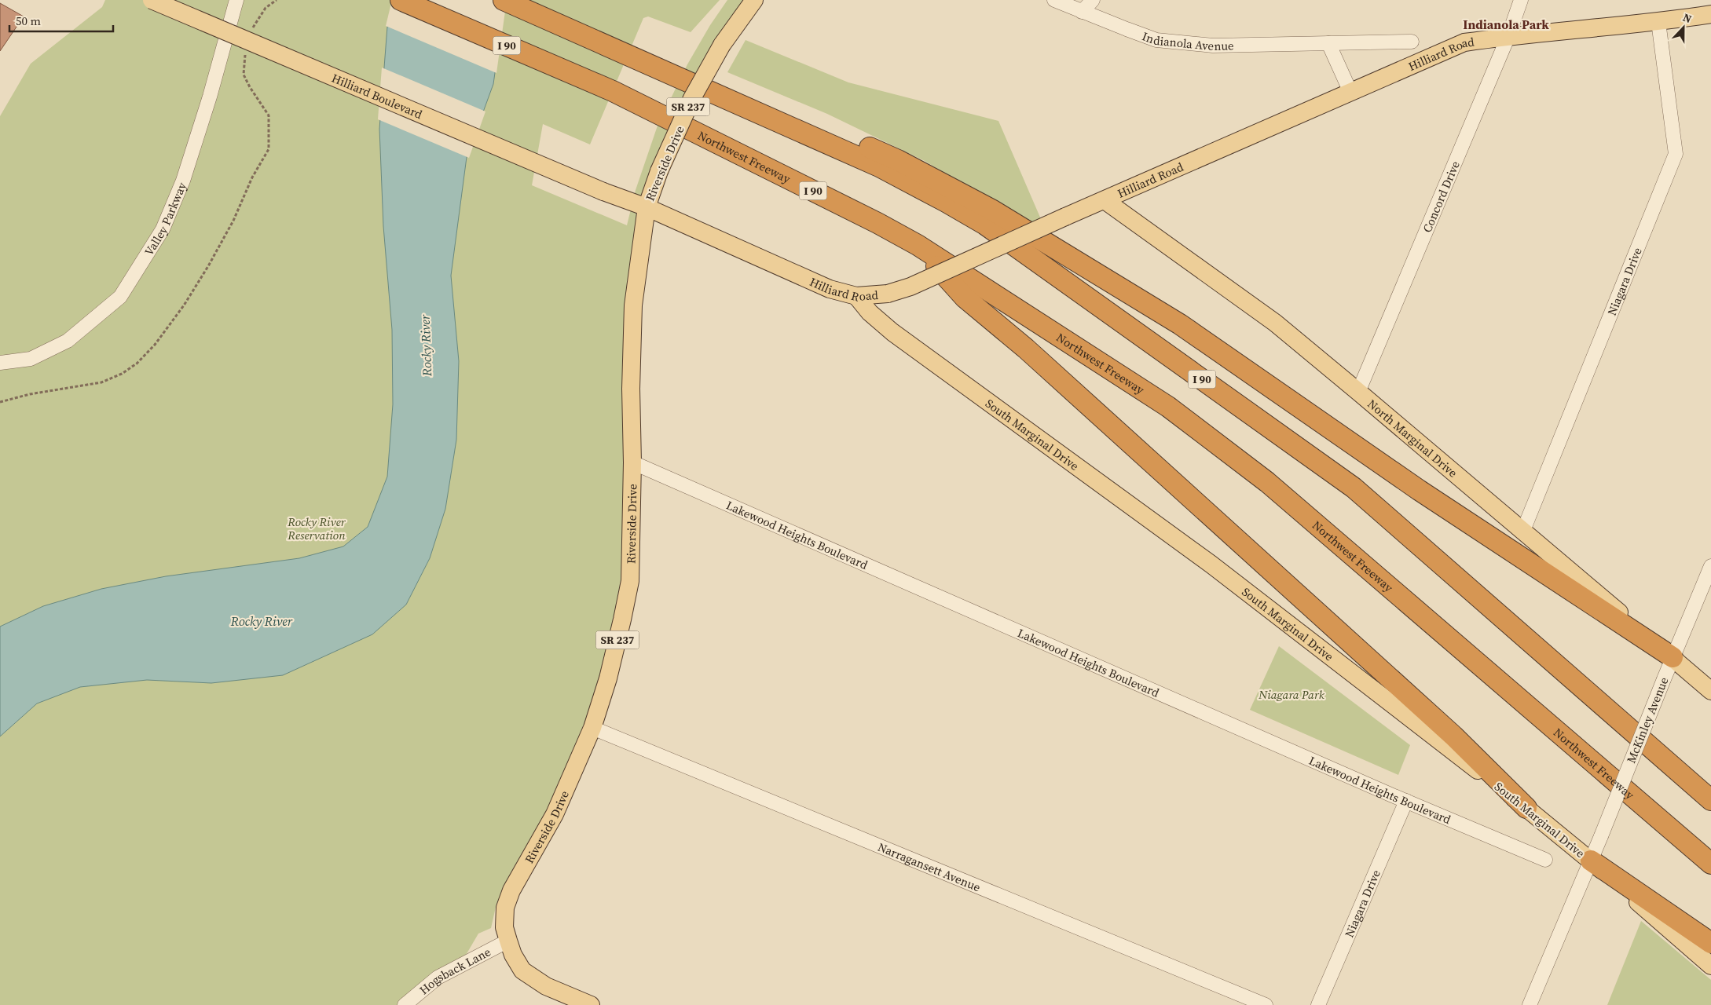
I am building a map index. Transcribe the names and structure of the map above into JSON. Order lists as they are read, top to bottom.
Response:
{
  "streets": {
    "highway": ["I 90", "Northwest Freeway"],
    "main road": [
      "Hilliard Road",
      "Hilliard Boulevard",
      "SR 237",
      "Riverside Drive",
      "South Marginal Drive",
      "North Marginal Drive"
    ],
    "street": [
      "Indianola Avenue",
      "Concord Drive",
      "Valley Parkway",
      "Niagara Drive",
      "Lakewood Heights Boulevard",
      "McKinley Avenue",
      "Narragansett Avenue",
      "Hogsback Lane"
    ]
  },
  "crossings": [
    ["Hilliard Road", "Hilliard Boulevard"],
    ["Hilliard Road", "Riverside Drive"],
    ["Hilliard Road", "Concord Drive"],
    ["Hilliard Road", "Niagara Drive"],
    ["Hilliard Road", "South Marginal Drive"],
    ["Hilliard Road", "North Marginal Drive"],
    ["Riverside Drive", "Lakewood Heights Boulevard"],
    ["Riverside Drive", "Narragansett Avenue"],
    ["Riverside Drive", "Hogsback Lane"],
    ["Concord Drive", "North Marginal Drive"],
    ["Niagara Drive", "North Marginal Drive"],
    ["Niagara Drive", "Lakewood Heights Boulevard"],
    ["South Marginal Drive", "McKinley Avenue"],
    ["North Marginal Drive", "McKinley Avenue"]
  ],
  "districts": ["Indianola Park"],
  "water": ["Rocky River"],
  "parks": ["Rocky River Reservation", "Niagara Park"],
  "scale_bar": "50 m",
  "north": "top"
}
